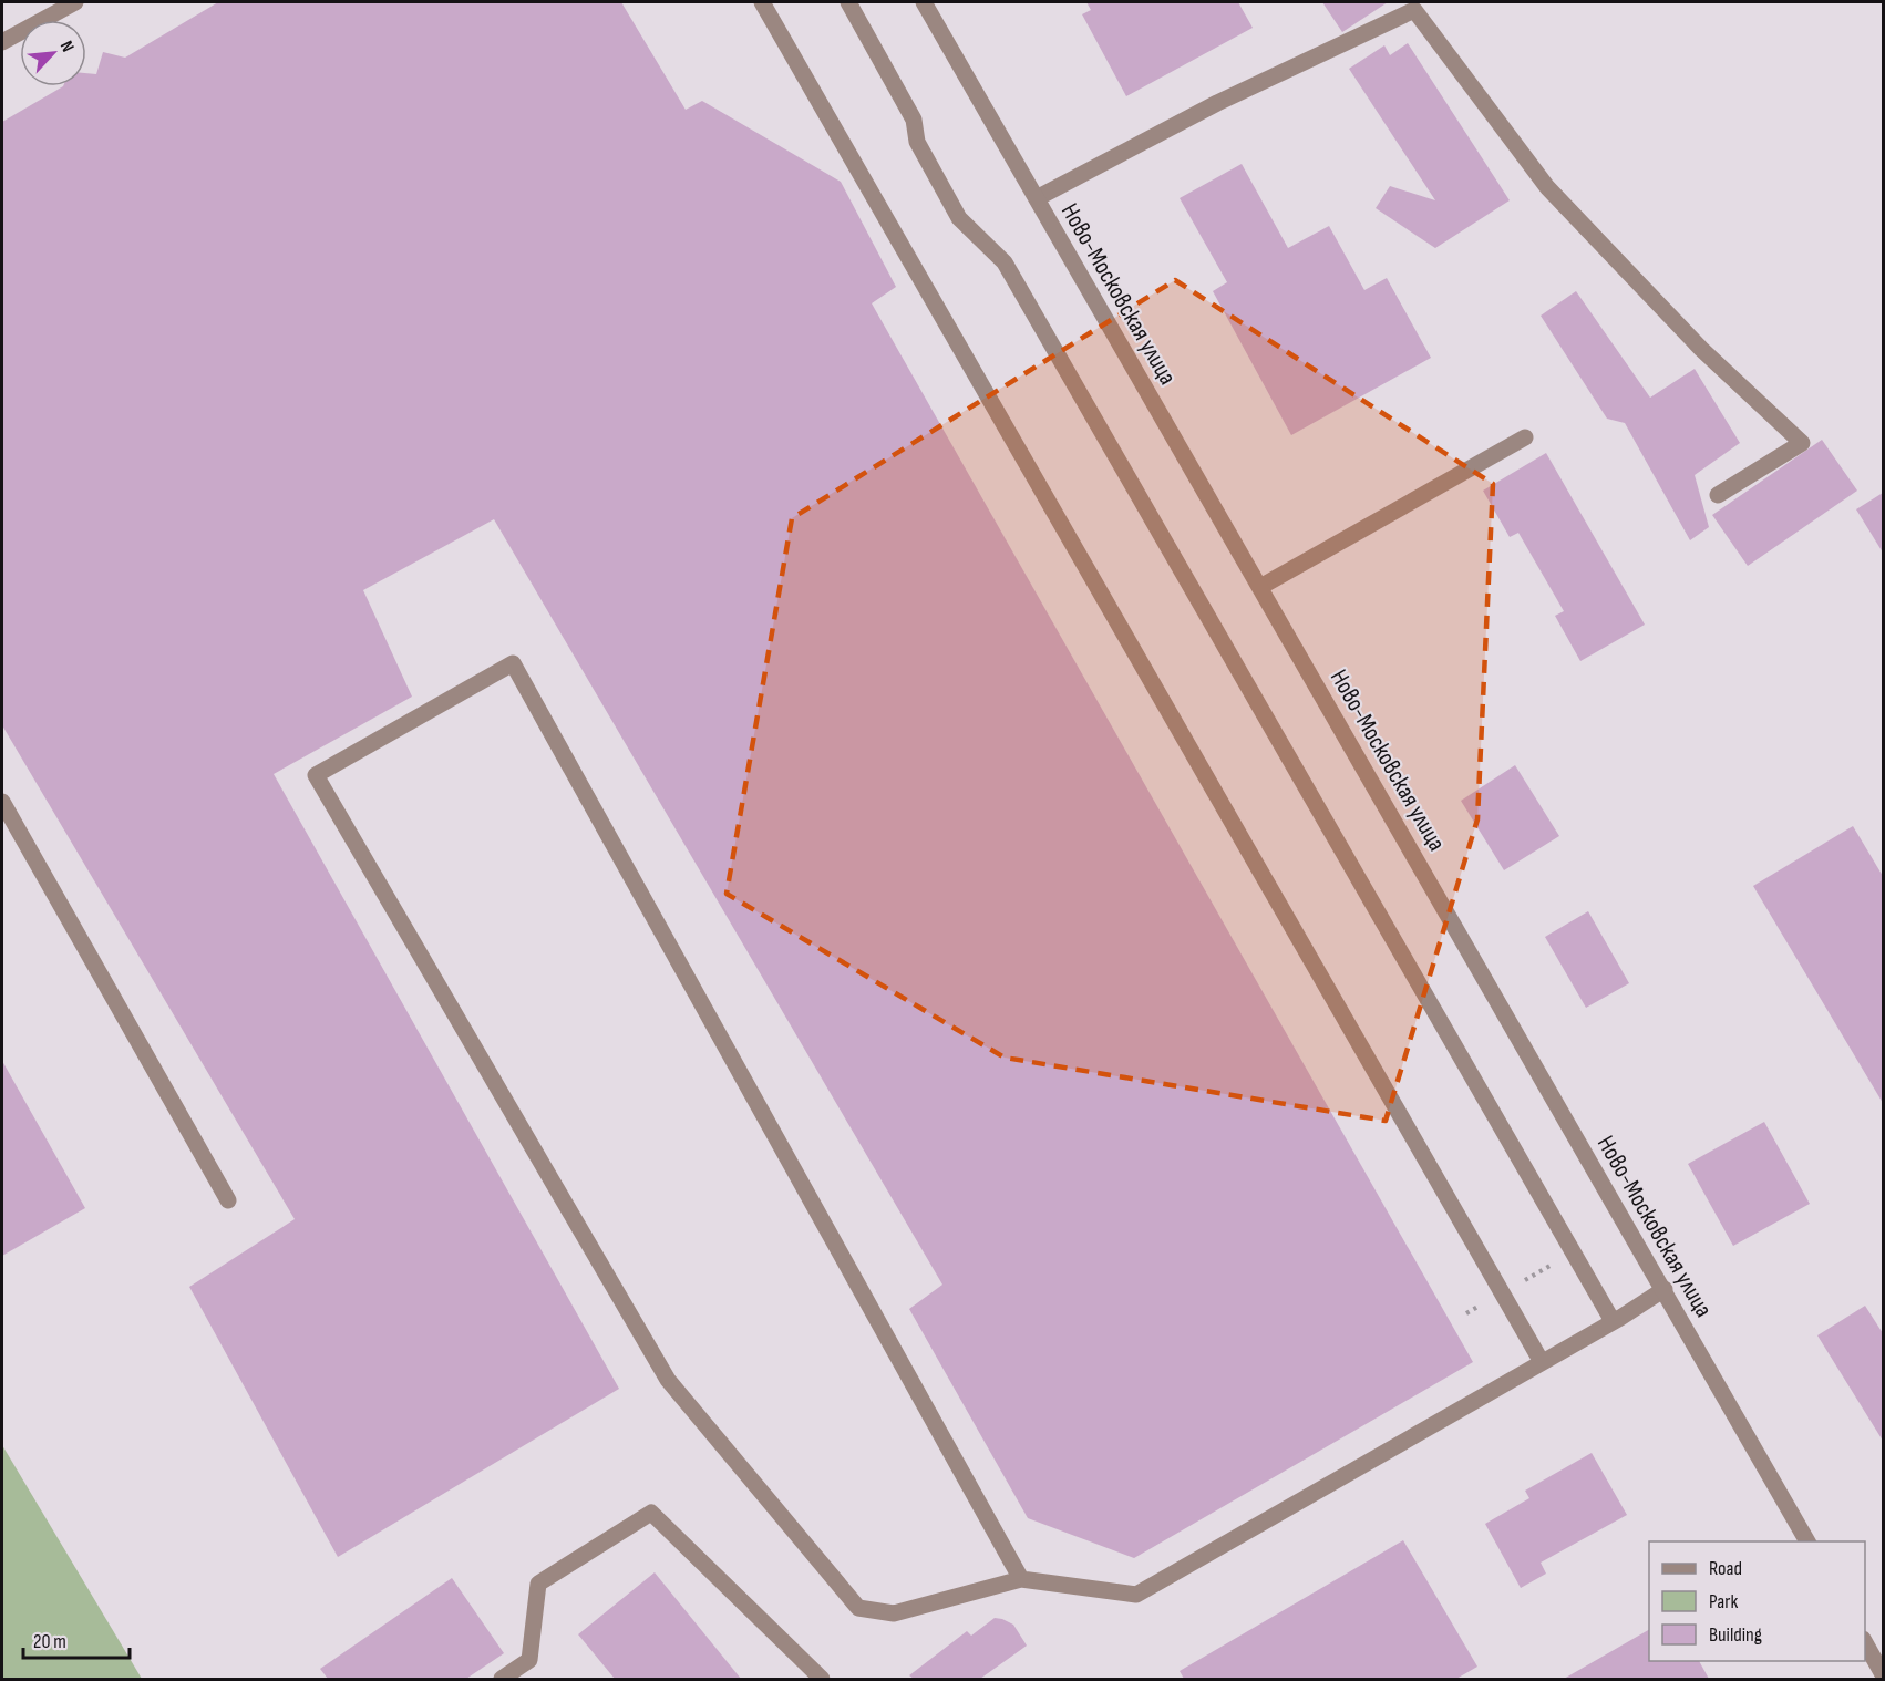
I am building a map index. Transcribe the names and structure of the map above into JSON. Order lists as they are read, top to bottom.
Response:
{
  "streets": {
    "street": ["Ново-Московская улица"]
  },
  "legend": ["Road", "Park", "Building"],
  "scale_bar": "20 m",
  "north": "top right"
}
